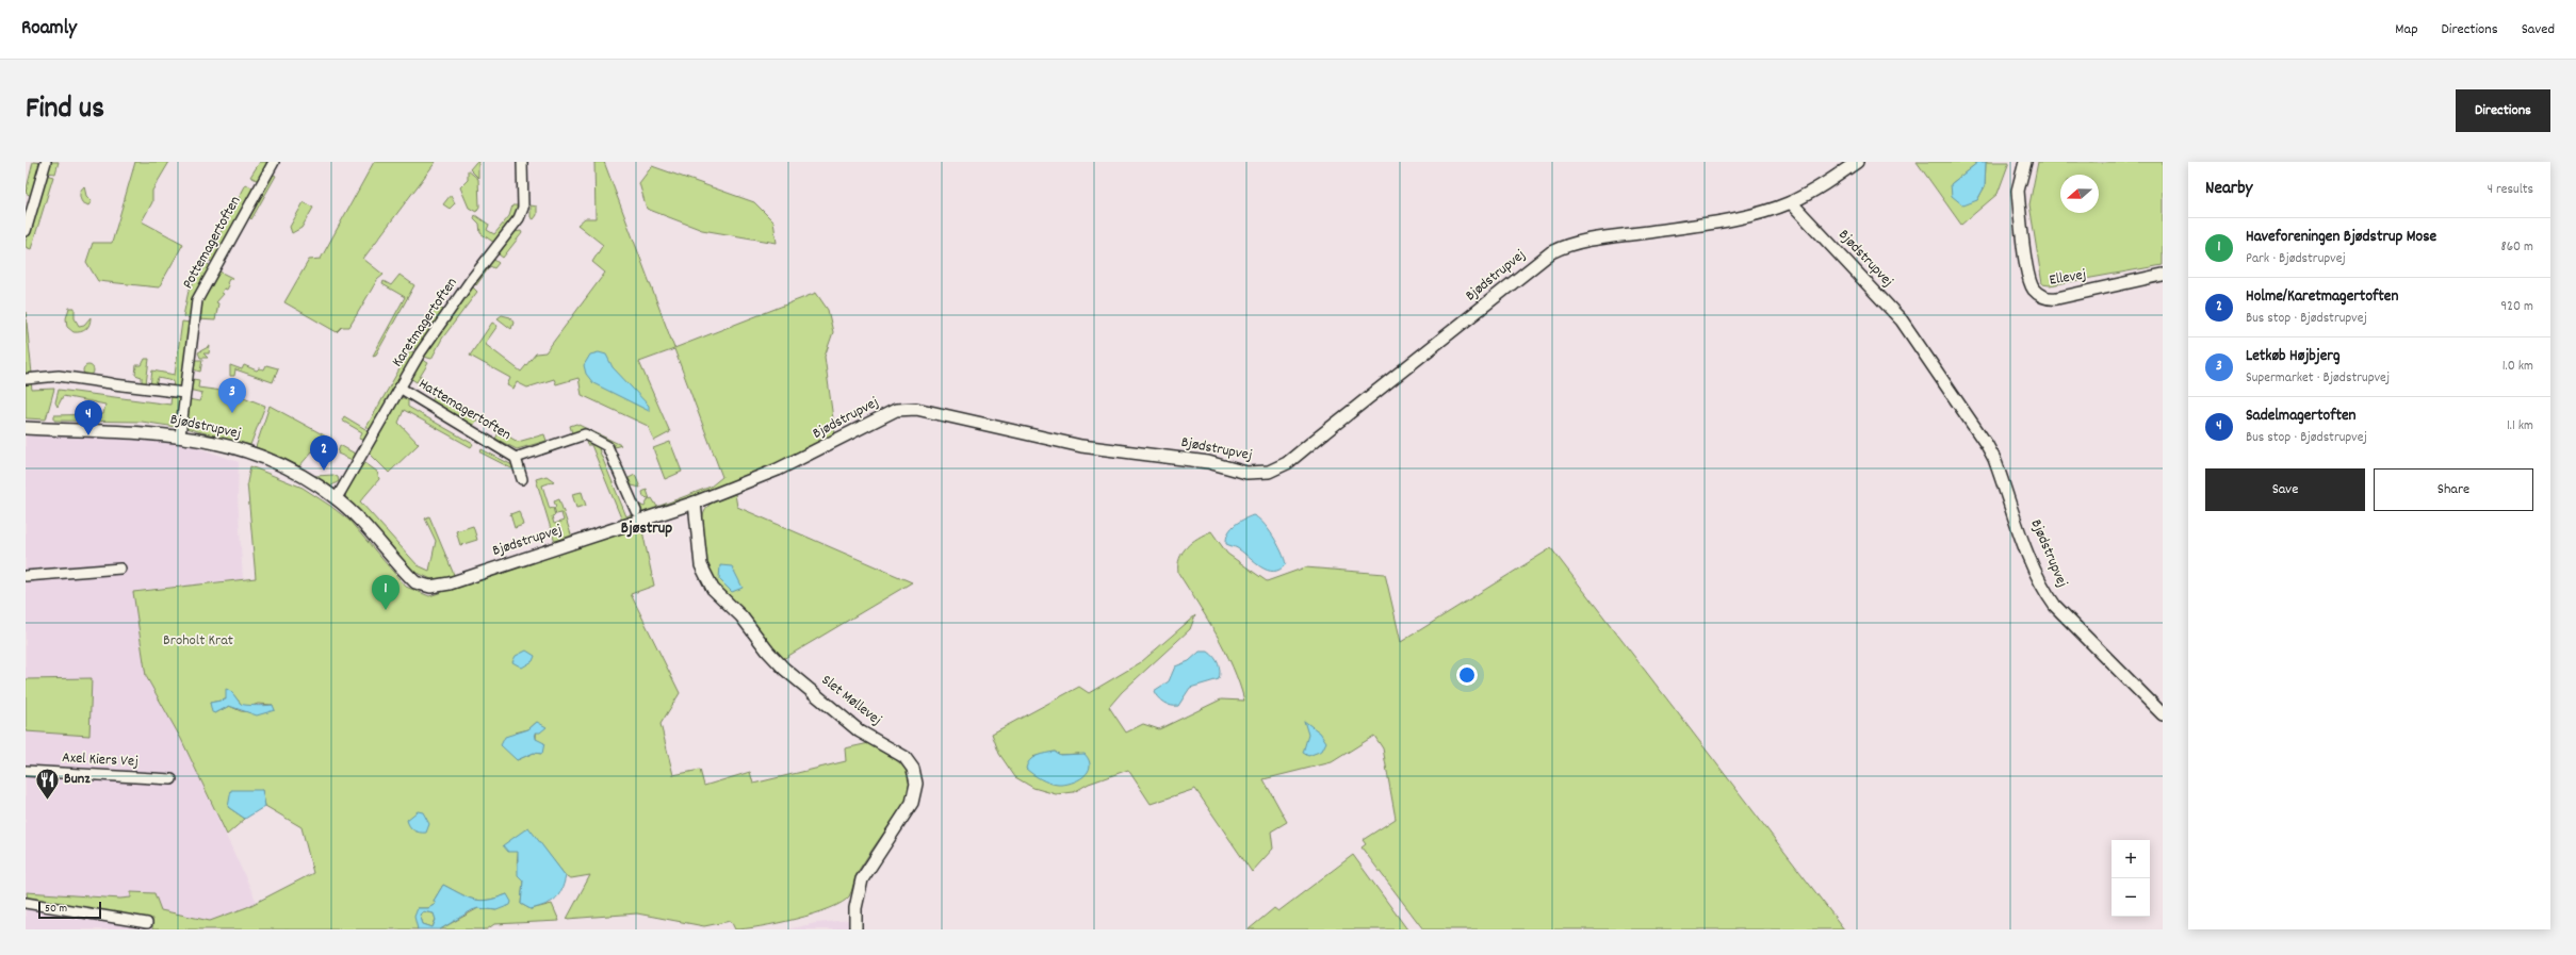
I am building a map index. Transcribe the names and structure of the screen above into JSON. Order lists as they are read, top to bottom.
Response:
{
  "streets": {
    "street": [
      "Pottemagertoften",
      "Bjødstrupvej",
      "Ellevej",
      "Karetmagertoften",
      "Hattemagertoften",
      "Slet Møllevej",
      "Axel Kiers Vej"
    ]
  },
  "crossings": [
    ["Pottemagertoften", "Bjødstrupvej"],
    ["Bjødstrupvej", "Karetmagertoften"],
    ["Bjødstrupvej", "Slet Møllevej"],
    ["Karetmagertoften", "Hattemagertoften"]
  ],
  "districts": ["Bjøstrup"],
  "parks": ["Broholt Krat"],
  "places": {
    "restaurant": ["Bunz"]
  },
  "scale_bar": "50 m",
  "north": "left",
  "page": {
    "header": "Roamly",
    "nav": ["Map", "Directions", "Saved"],
    "title": "Find us",
    "buttons": [
      "Directions",
      ["Save", "Share"]
    ],
    "heading": ["Nearby", "4 results"],
    "list": [
      {
        "mark": "1",
        "name": "Haveforeningen Bjødstrup Mose",
        "note": "Park · Bjødstrupvej",
        "value": "860 m"
      },
      {
        "mark": "2",
        "name": "Holme/Karetmagertoften",
        "note": "Bus stop · Bjødstrupvej",
        "value": "920 m"
      },
      {
        "mark": "3",
        "name": "Letkøb Højbjerg",
        "note": "Supermarket · Bjødstrupvej",
        "value": "1.0 km"
      },
      {
        "mark": "4",
        "name": "Sadelmagertoften",
        "note": "Bus stop · Bjødstrupvej",
        "value": "1.1 km"
      }
    ],
    "pins": [
      "3",
      "4",
      "2",
      "1"
    ],
    "map_buttons": ["+", "−"],
    "scale": "50 m"
  }
}
